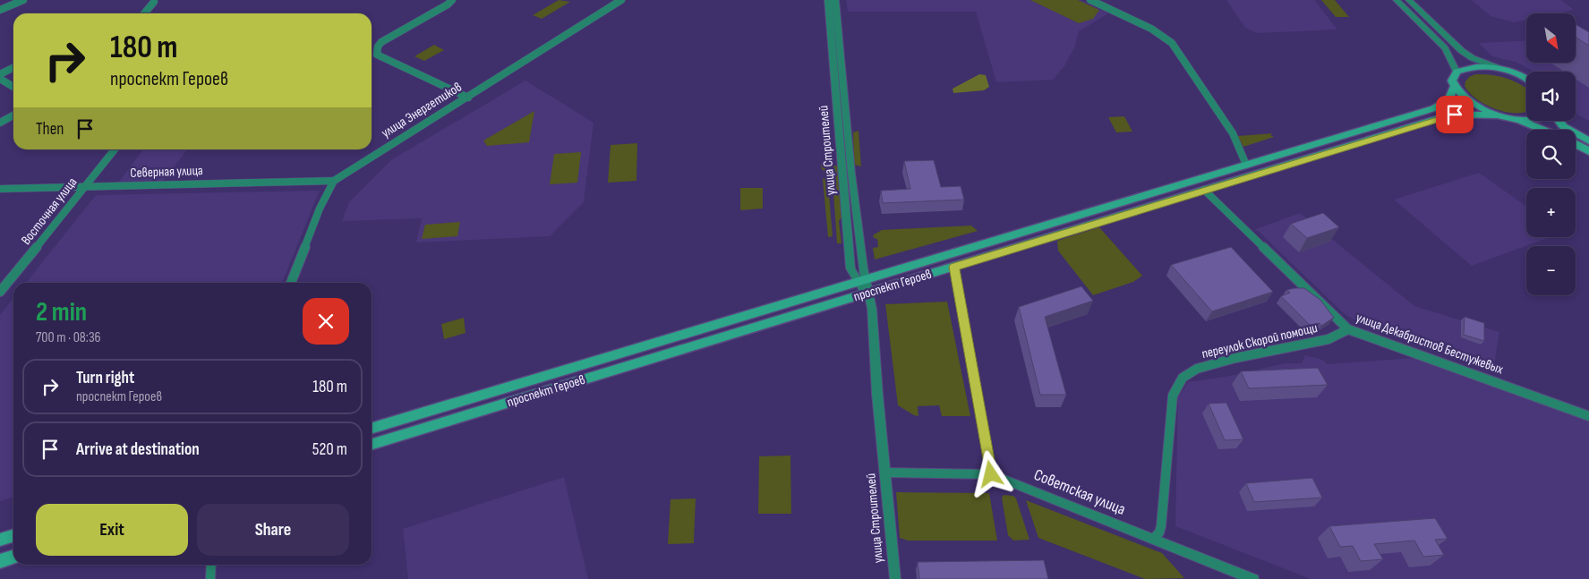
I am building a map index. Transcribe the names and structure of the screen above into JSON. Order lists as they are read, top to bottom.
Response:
{
  "streets": {
    "main road": ["проспект Героев"],
    "street": [
      "улица Энергетиков",
      "улица Строителей",
      "Северная улица",
      "Восточная улица",
      "переулок Скорой помощи",
      "улица Декабристов Бестужевых",
      "Советская улица"
    ]
  },
  "crossings": [
    ["улица Энергетиков", "Северная улица"],
    ["улица Строителей", "проспект Героев"],
    ["улица Строителей", "Советская улица"],
    ["Северная улица", "Восточная улица"],
    ["проспект Героев", "улица Декабристов Бестужевых"],
    ["переулок Скорой помощи", "улица Декабристов Бестужевых"],
    ["переулок Скорой помощи", "Советская улица"]
  ],
  "north": "bottom right",
  "page": {
    "map_buttons": ["+", "−"],
    "turn": ["180 m", "проспект Героев"],
    "then": "Then",
    "heading": ["2 min", "700 m · 08:36"],
    "list": [
      {
        "name": "Turn right",
        "note": "проспект Героев",
        "value": "180 m"
      },
      {
        "name": "Arrive at destination",
        "value": "520 m"
      }
    ],
    "buttons": ["Exit", "Share"]
  }
}
